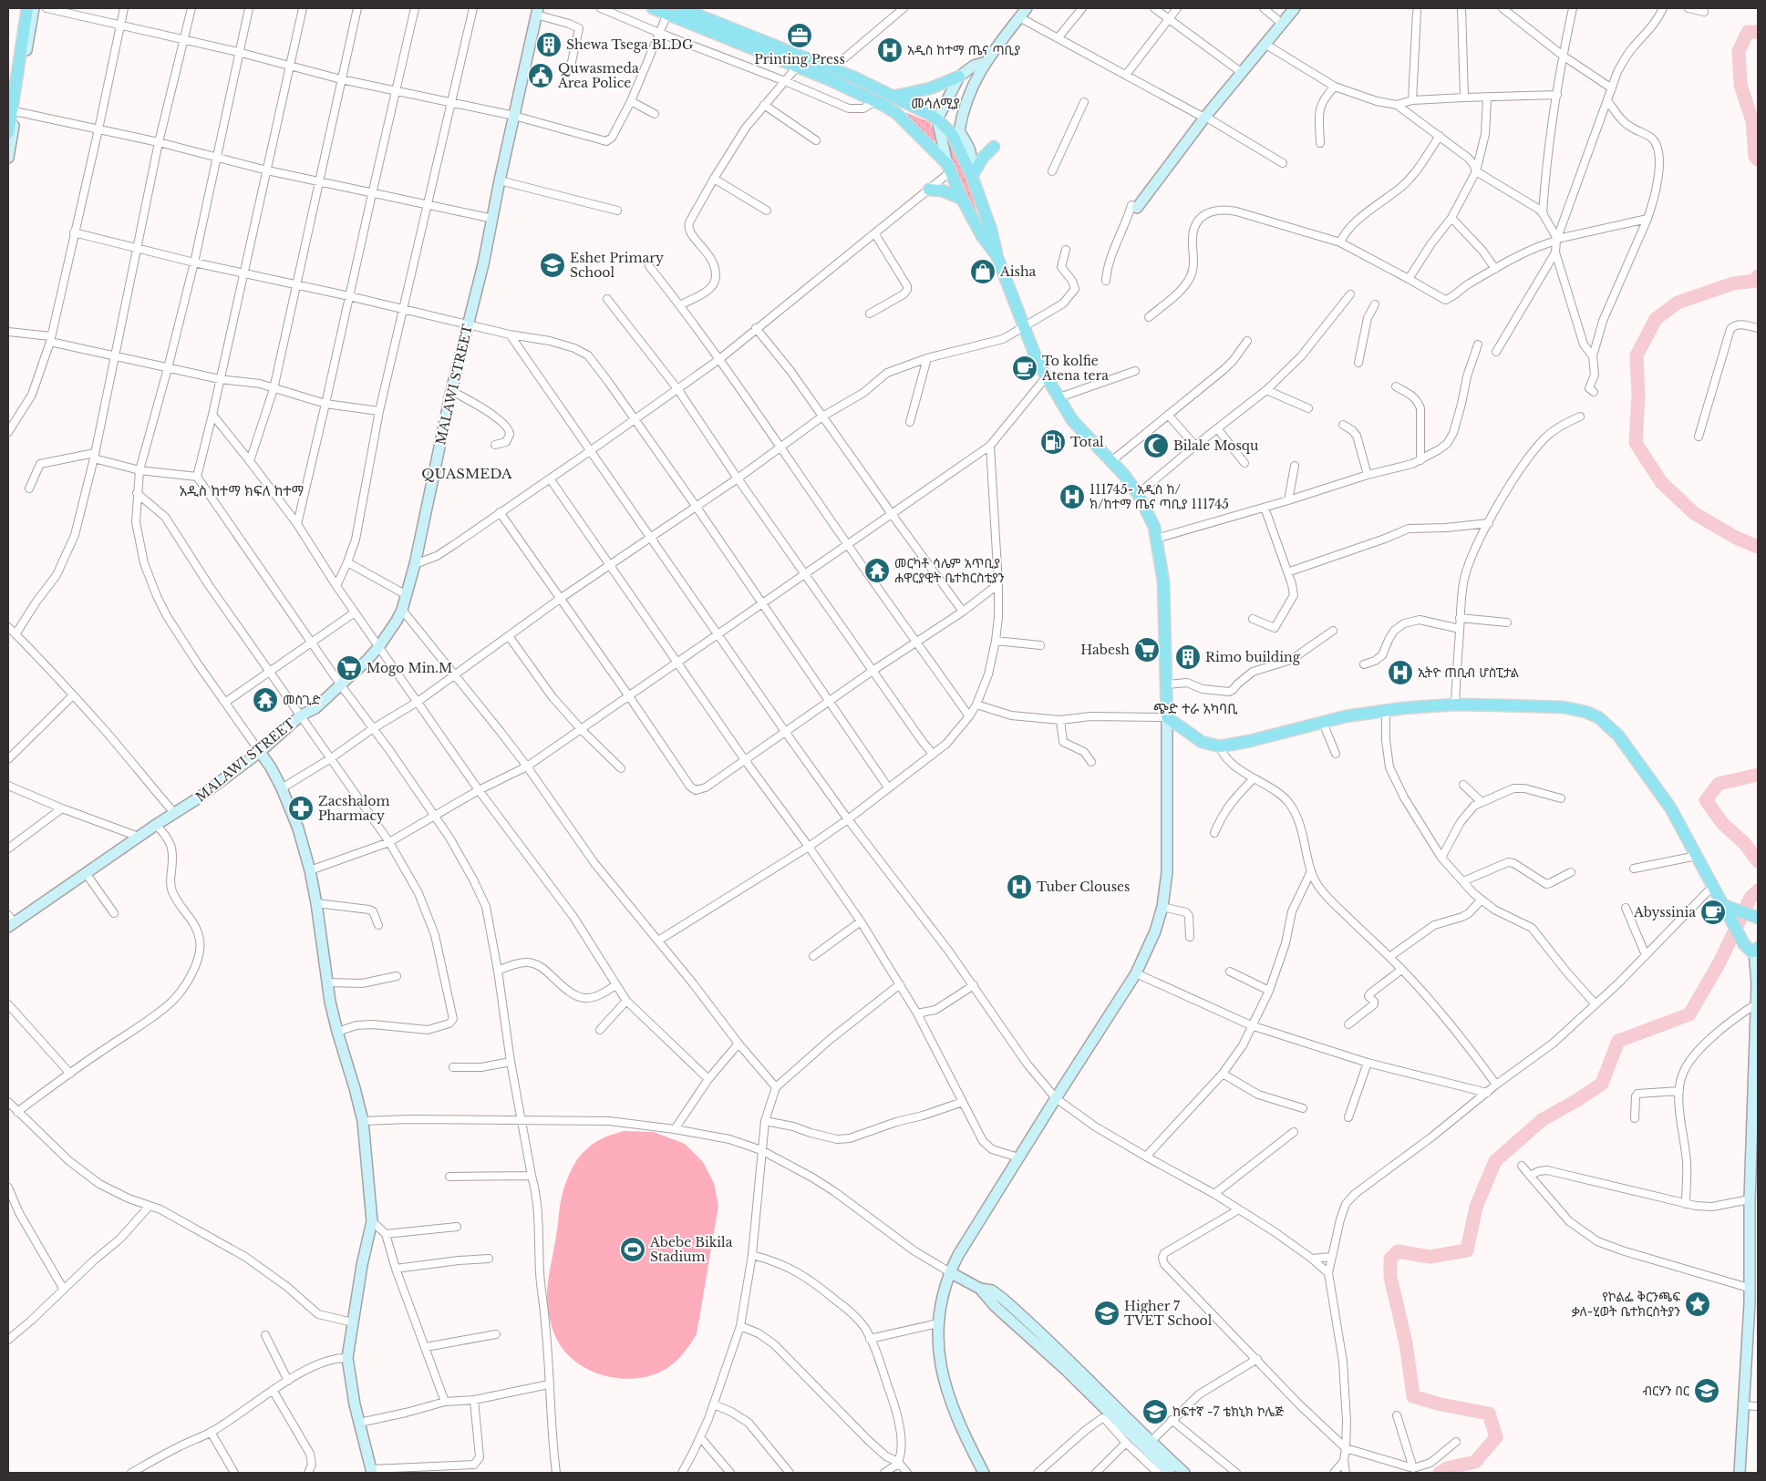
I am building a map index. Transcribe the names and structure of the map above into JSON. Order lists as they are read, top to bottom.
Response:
{
  "streets": {
    "main road": ["MALAWI STREET"]
  },
  "districts": [
    "መሳለሚያ",
    "QUASMEDA",
    "አዲስ ከተማ ክፍለ ከተማ",
    "ጭድ ተራ አካባቢ"
  ],
  "places": {
    "office": ["Printing Press"],
    "building": ["Shewa Tsega BLDG", "Rimo building"],
    "hospital": [
      "አዲስ ከተማ ጤና ጣቢያ",
      "111745- አዲስ ከ/ ክ/ከተማ ጤና ጣቢያ 111745",
      "ኢትዮ ጠቢብ ሆስፒታል",
      "Tuber Clouses"
    ],
    "public building": ["Quwasmeda Area Police"],
    "school or university": [
      "Eshet Primary School",
      "Higher 7 TVET School",
      "ብርሃን በር",
      "ከፍተኛ -7 ቴክኒክ ኮሌጅ"
    ],
    "shop": ["Aisha"],
    "cafe": ["To kolfie Atena tera", "Abyssinia"],
    "fuel station": ["Total"],
    "mosque": ["Bilale Mosqu"],
    "temple": ["መርካቶ ሳሌም አጥቢያ ሐዋርያዊት ቤተክርስቲያን", "መስጊድ"],
    "supermarket": ["Habesh", "Mogo Min.M"],
    "pharmacy": ["Zacshalom Pharmacy"],
    "sports": ["Abebe Bikila Stadium"],
    "place": ["የኮልፌ ቅርንጫፍ ቃለ-ሂወት ቤተክርስትያን"]
  }
}
